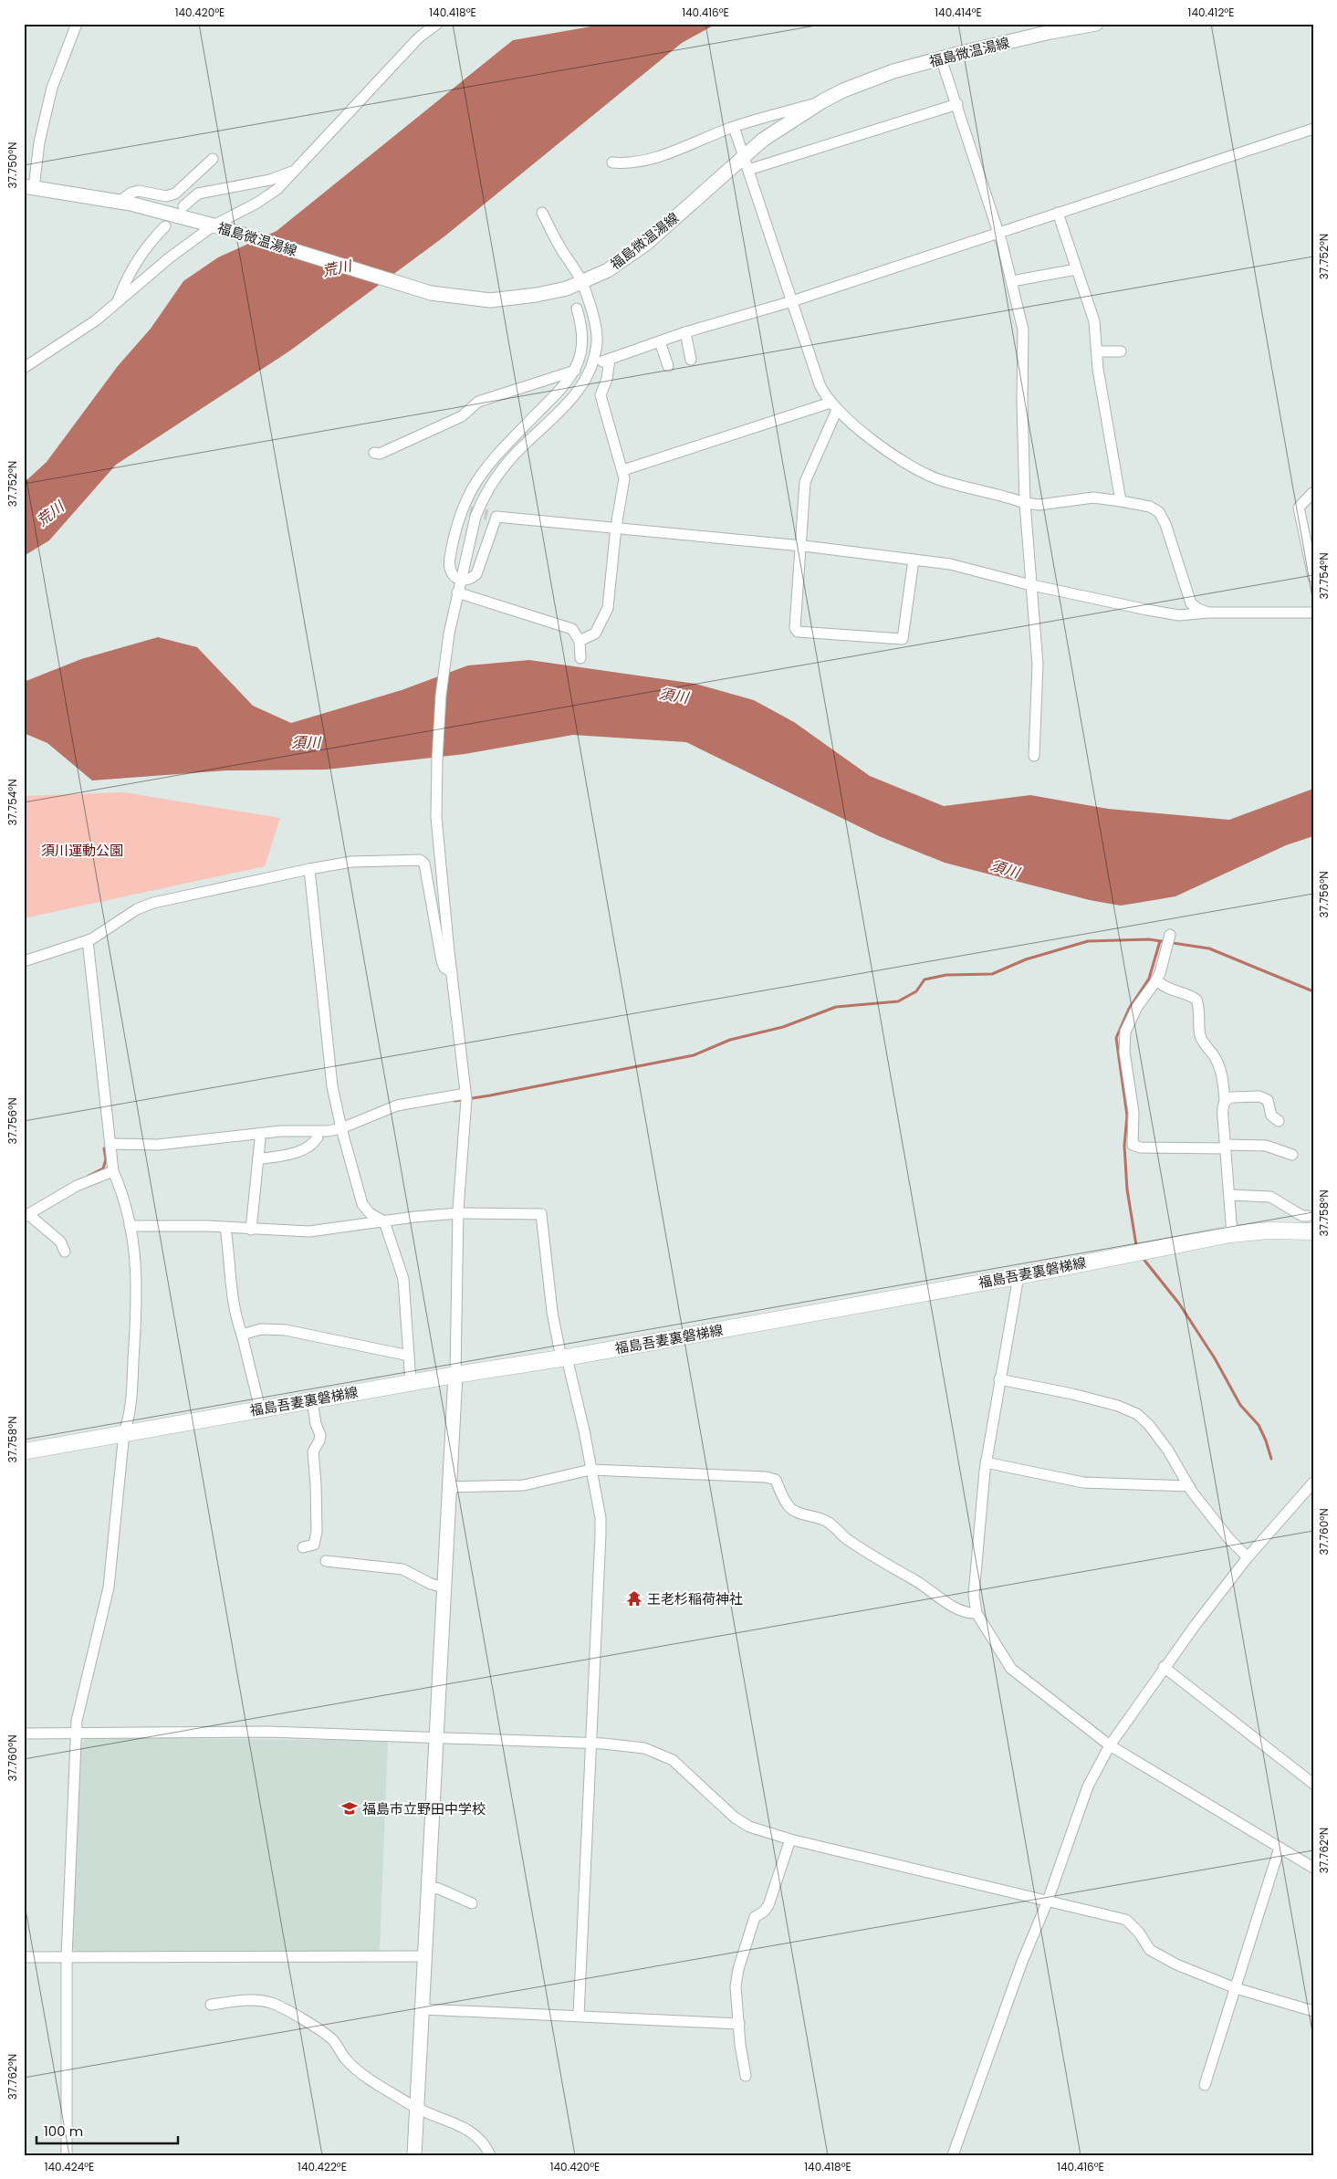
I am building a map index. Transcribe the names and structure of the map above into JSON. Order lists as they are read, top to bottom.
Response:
{
  "streets": {
    "main road": ["福島微温湯線", "福島吾妻裏磐梯線"]
  },
  "water": ["荒川", "須川"],
  "parks": ["須川運動公園"],
  "places": {
    "temple": ["王老杉稲荷神社"],
    "school or university": ["福島市立野田中学校"]
  },
  "scale_bar": "100 m",
  "coordinates": [
    "140.420°E",
    "140.418°E",
    "140.416°E",
    "140.414°E",
    "140.412°E",
    "37.750°N",
    "37.752°N",
    "37.754°N",
    "37.756°N",
    "37.758°N",
    "37.760°N",
    "37.762°N",
    "140.424°E",
    "140.422°E"
  ]
}
